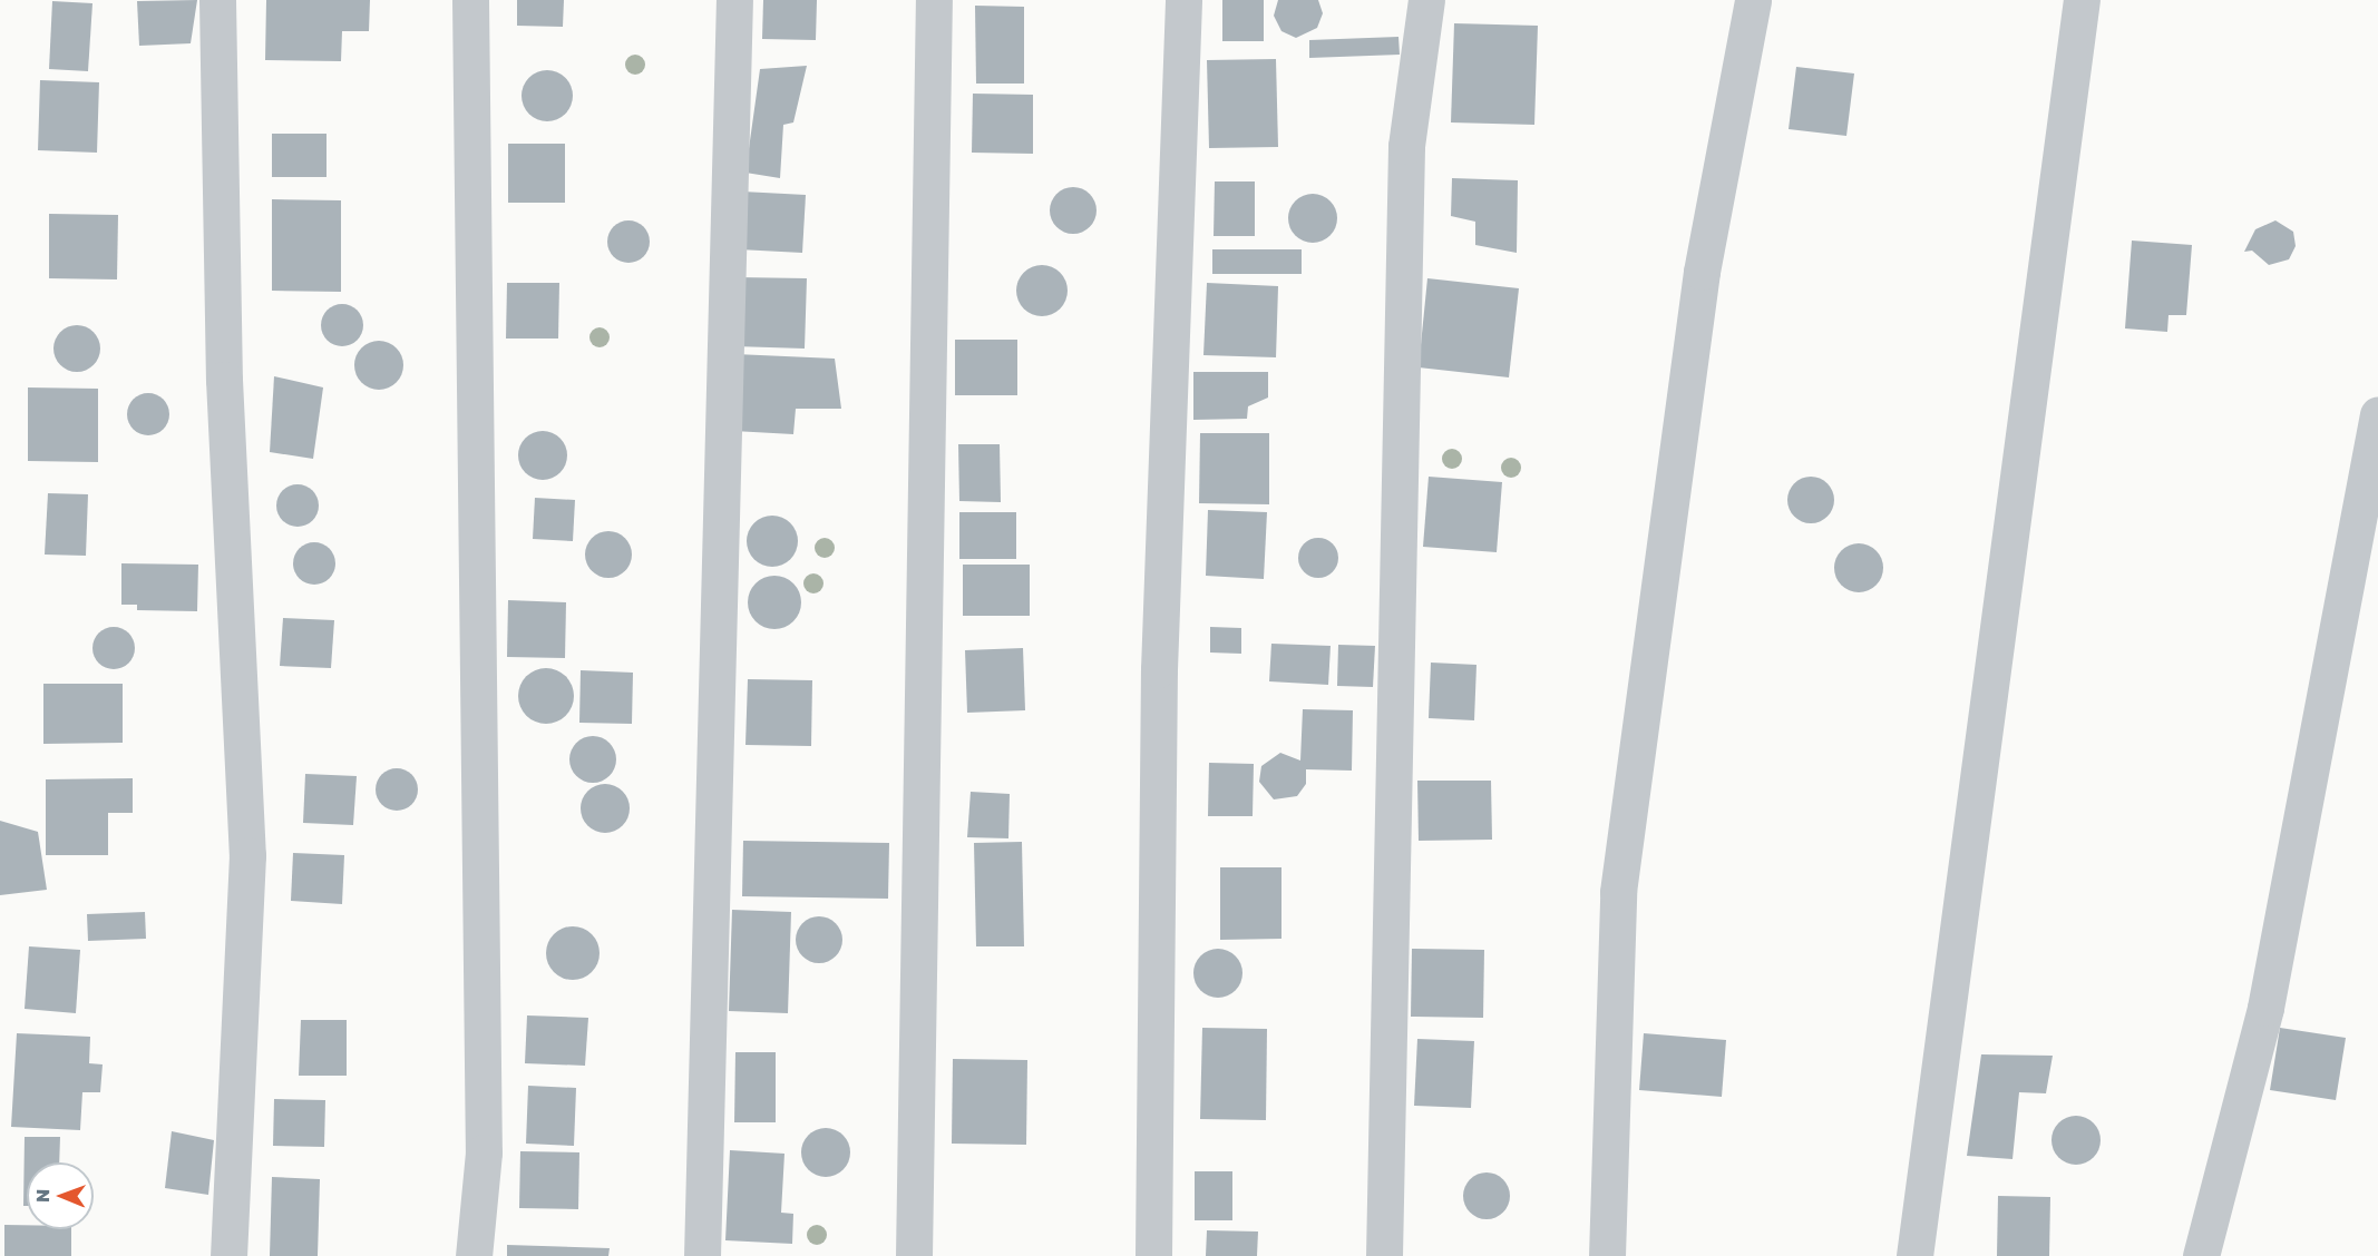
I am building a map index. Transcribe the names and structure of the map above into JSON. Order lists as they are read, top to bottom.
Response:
{
  "north": "left"
}
